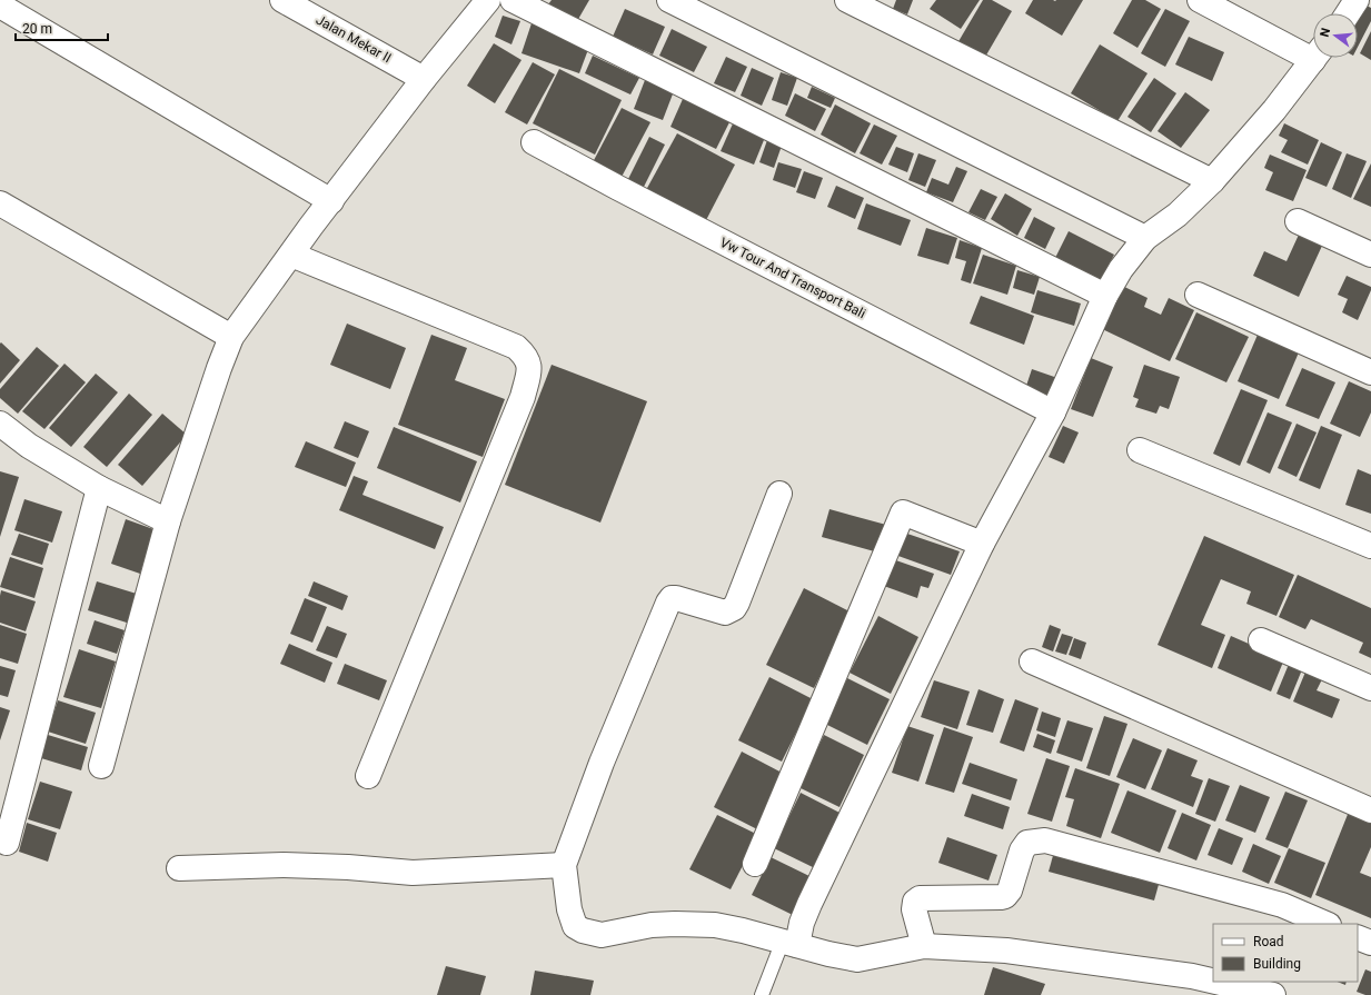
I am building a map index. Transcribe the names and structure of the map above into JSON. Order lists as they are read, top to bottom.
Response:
{
  "streets": {
    "street": ["Jalan Mekar II", "Vw Tour And Transport Bali"]
  },
  "legend": ["Road", "Building"],
  "scale_bar": "20 m",
  "north": "left"
}
